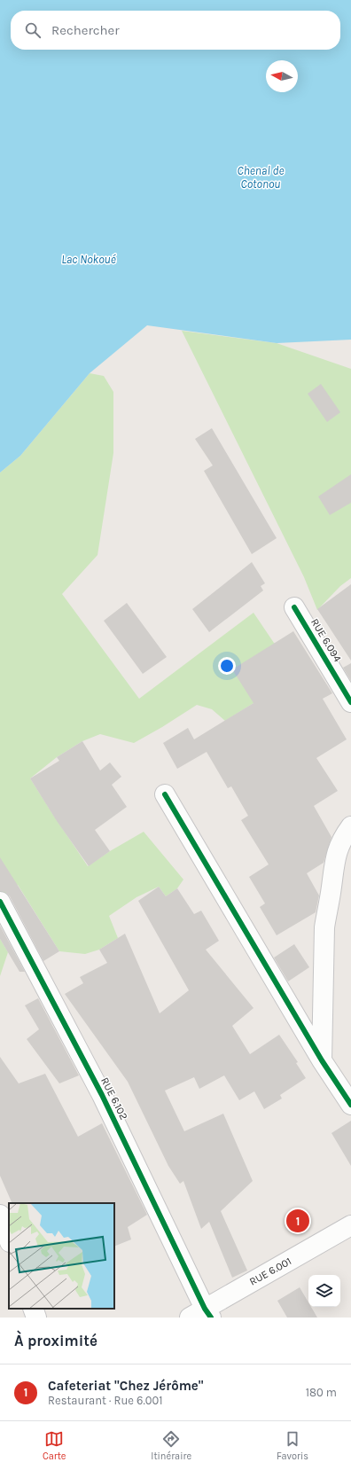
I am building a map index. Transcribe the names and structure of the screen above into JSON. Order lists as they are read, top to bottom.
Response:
{
  "streets": {
    "street": ["RUE 6.094", "RUE 6.102", "RUE 6.001"]
  },
  "crossings": [
    ["RUE 6.102", "RUE 6.001"]
  ],
  "water": ["Chenal de Cotonou", "Lac Nokoué"],
  "north": "left",
  "page": {
    "search": "Rechercher",
    "pins": "1",
    "heading": "À proximité",
    "list": [
      {
        "mark": "1",
        "name": "Cafeteriat \"Chez Jérôme\"",
        "note": "Restaurant · Rue 6.001",
        "value": "180 m"
      }
    ],
    "nav": ["Carte", "Itinéraire", "Favoris"]
  }
}
